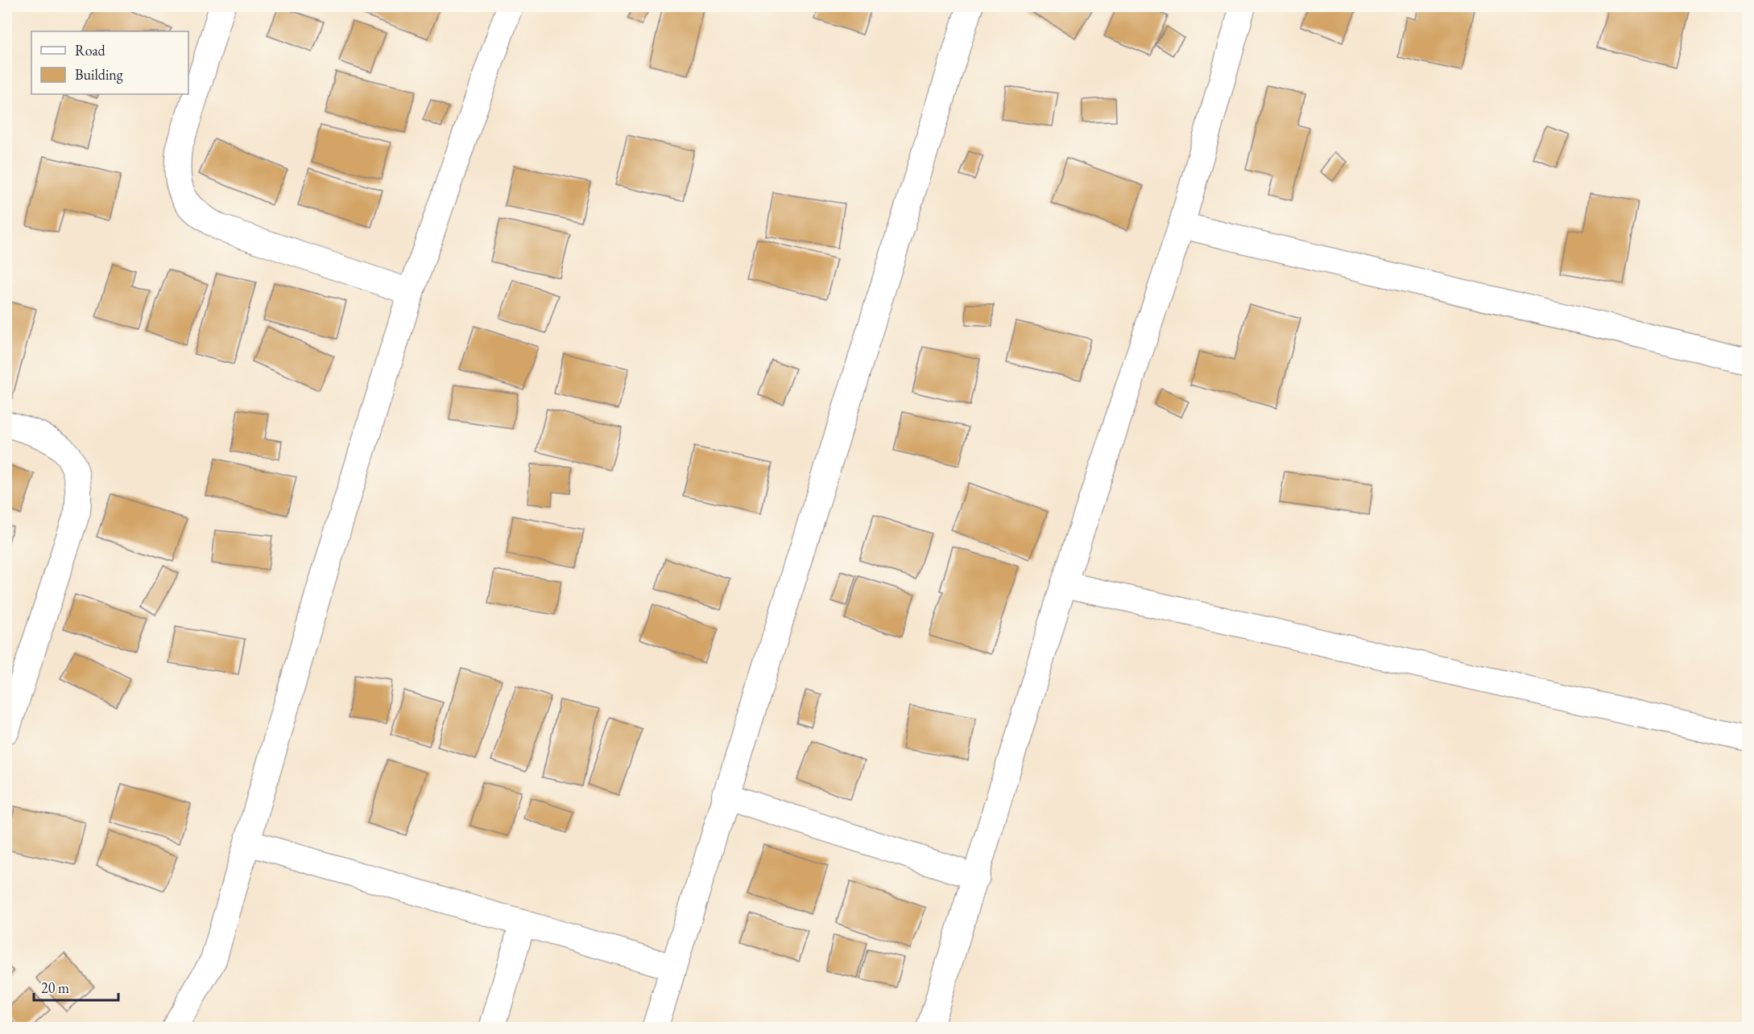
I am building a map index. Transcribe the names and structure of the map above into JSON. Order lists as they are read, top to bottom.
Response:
{
  "legend": ["Road", "Building"],
  "scale_bar": "20 m"
}
